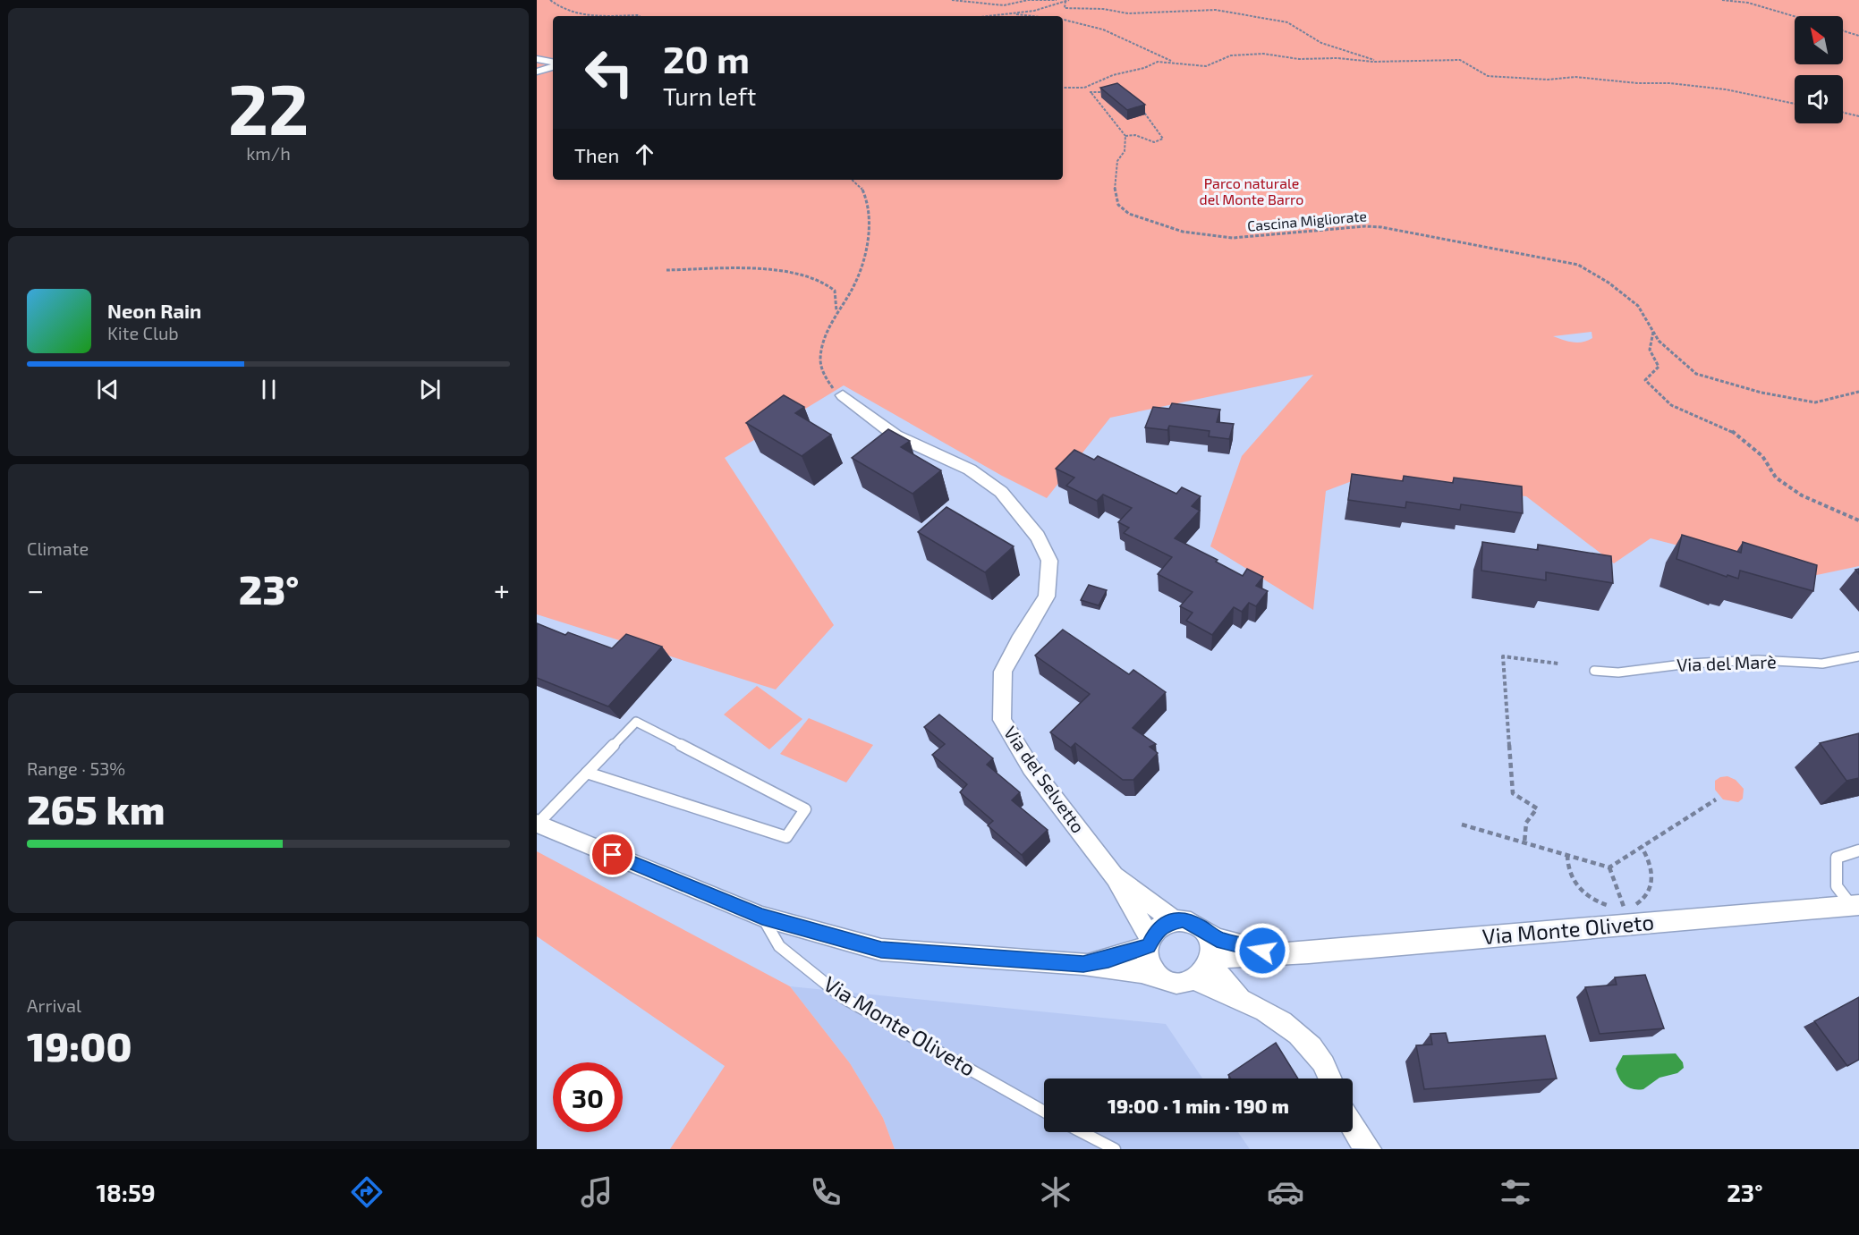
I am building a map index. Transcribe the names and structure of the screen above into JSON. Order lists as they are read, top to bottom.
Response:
{
  "streets": {
    "street": ["Via del Selvetto", "Via Monte Oliveto"],
    "lane": ["Via del Marè"],
    "path": ["Cascina Migliorate"]
  },
  "crossings": [
    ["Via del Selvetto", "Via Monte Oliveto"]
  ],
  "parks": ["Parco naturale del Monte Barro"],
  "north": "top left",
  "page": {
    "tile": [
      ["22", "km/h"],
      "Climate",
      ["Range · 53%", "265 km"],
      ["Arrival", "19:00"]
    ],
    "turn": ["20 m", "Turn left"],
    "then": "Then",
    "song": ["Neon Rain", "Kite Club"],
    "heat": ["−", "23°", "+"],
    "limit": "30",
    "trip": "19:00 · 1 min · 190 m",
    "tabs": ["18:59", "23°"]
  }
}
